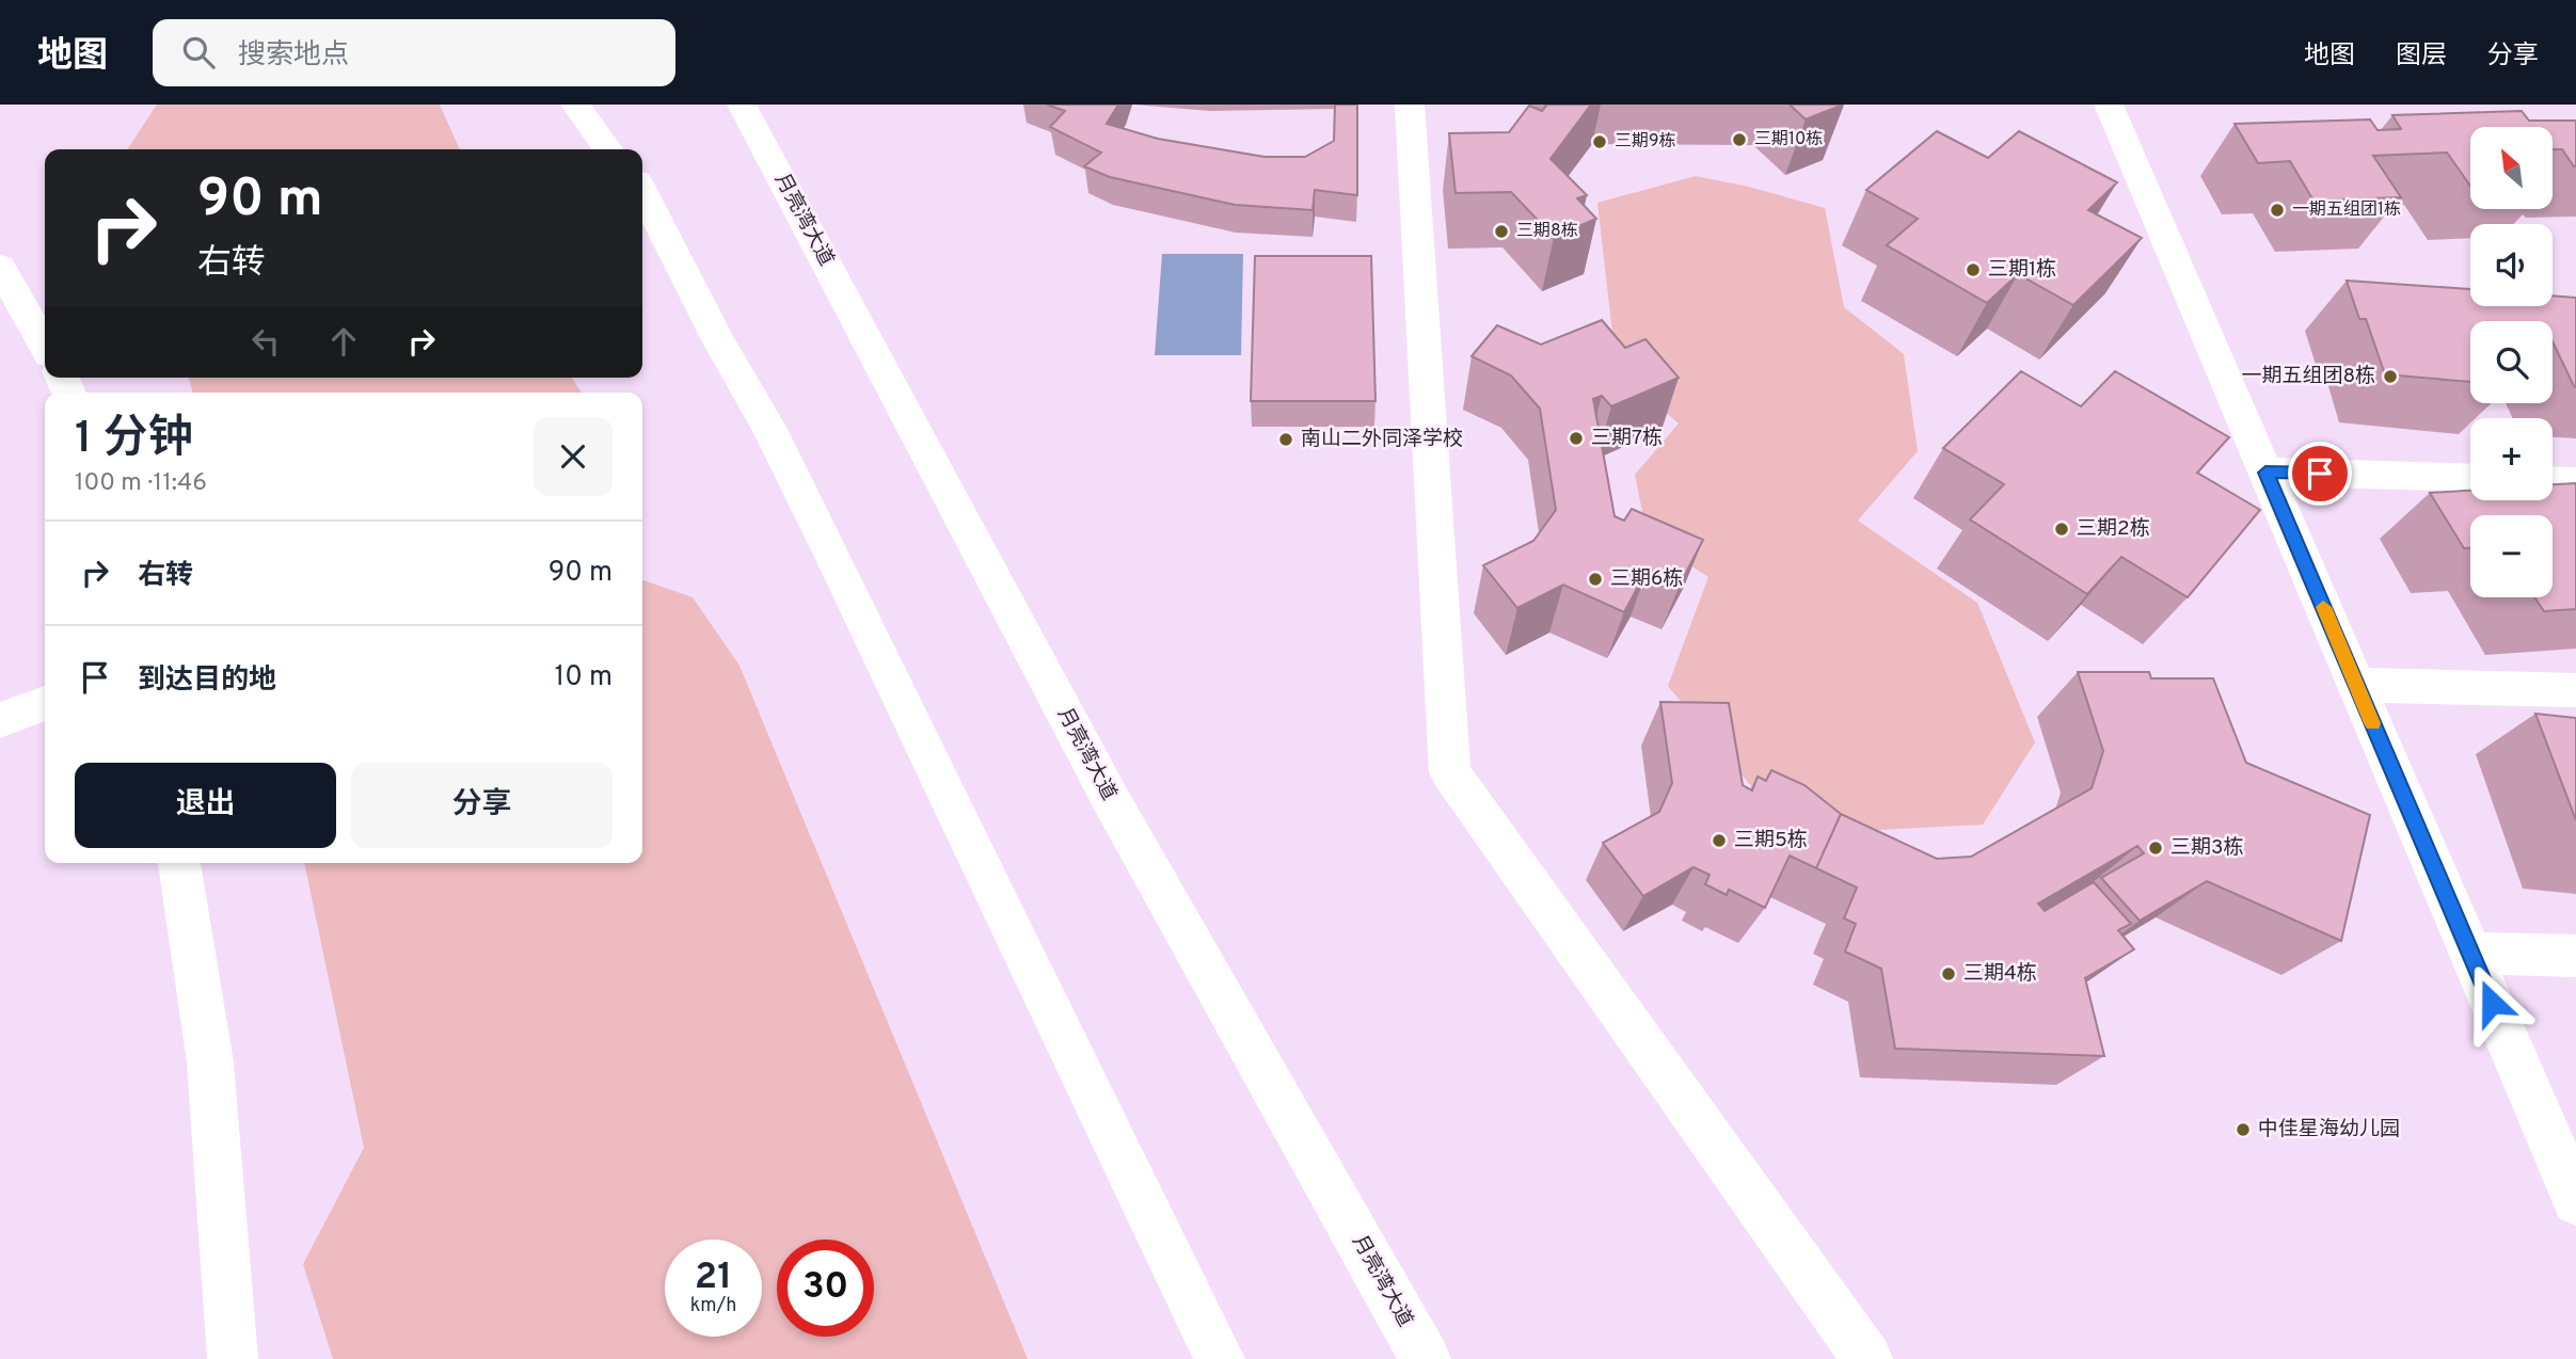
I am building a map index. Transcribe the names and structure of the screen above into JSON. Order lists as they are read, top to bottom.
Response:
{
  "streets": {
    "street": ["月亮湾大道"]
  },
  "places": [
    "三期10栋",
    "三期9栋",
    "一期五组团1栋",
    "三期8栋",
    "三期1栋",
    "一期五组团8栋",
    "三期7栋",
    "南山二外同泽学校",
    "三期2栋",
    "三期6栋",
    "三期5栋",
    "三期3栋",
    "三期4栋",
    "中佳星海幼儿园"
  ],
  "north": "top left",
  "page": {
    "header": "地图",
    "search": "搜索地点",
    "nav": ["地图", "图层", "分享"],
    "map_buttons": ["+", "−"],
    "turn": ["90 m", "右转"],
    "heading": ["1 分钟", "100 m · 11:46"],
    "list": [
      {
        "name": "右转",
        "value": "90 m"
      },
      {
        "name": "到达目的地",
        "value": "10 m"
      }
    ],
    "buttons": ["退出", "分享"],
    "speed": "21 km/h",
    "limit": "30"
  }
}
